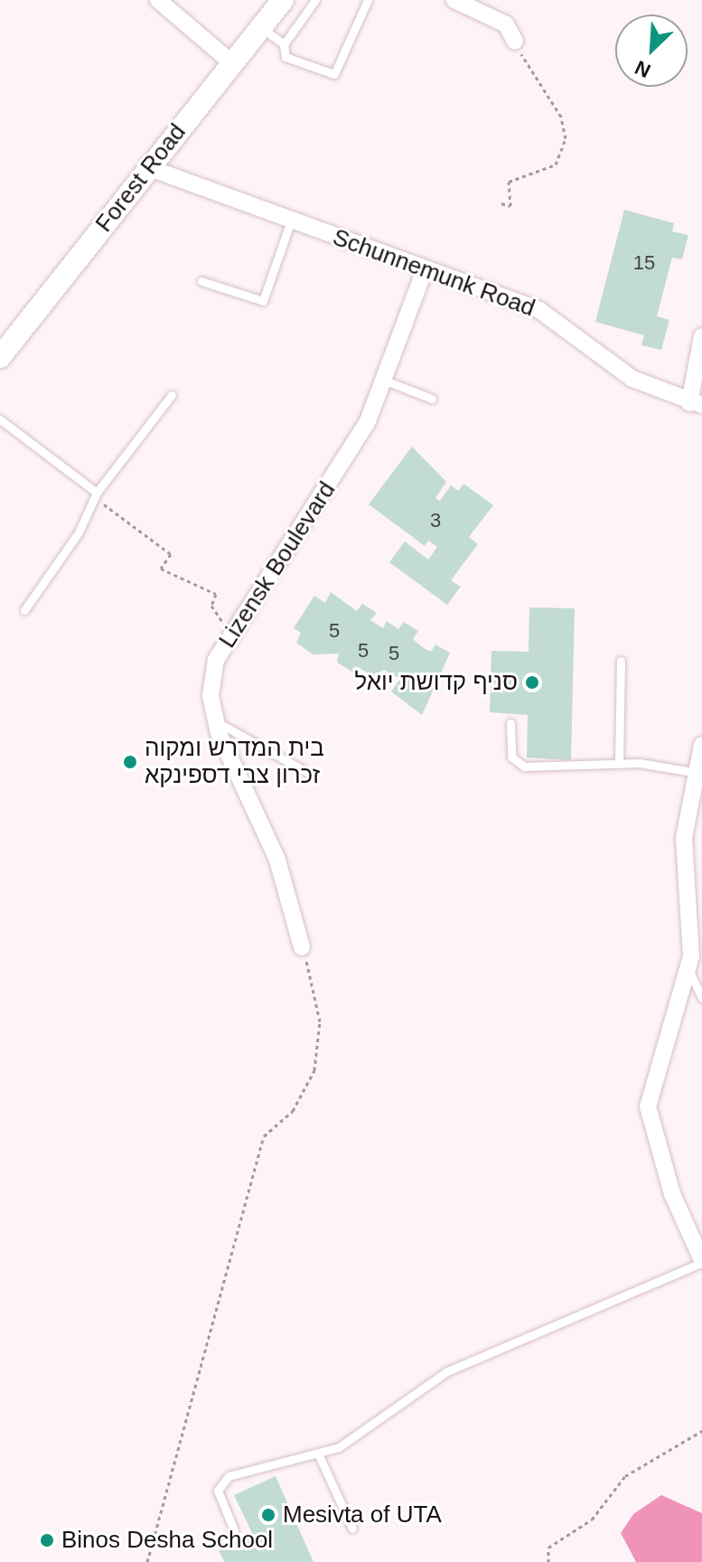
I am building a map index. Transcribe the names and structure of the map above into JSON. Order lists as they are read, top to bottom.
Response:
{
  "streets": {
    "street": ["Forest Road", "Schunnemunk Road", "Lizensk Boulevard"]
  },
  "crossings": [
    ["Forest Road", "Schunnemunk Road"],
    ["Schunnemunk Road", "Lizensk Boulevard"]
  ],
  "places": [
    "סניף קדושת יואל",
    "בית המדרש ומקוה זכרון צבי דספינקא",
    "Mesivta of UTA",
    "Binos Desha School"
  ],
  "house_numbers": [
    "15",
    "3",
    "5",
    "5",
    "5"
  ],
  "north": "bottom left"
}
